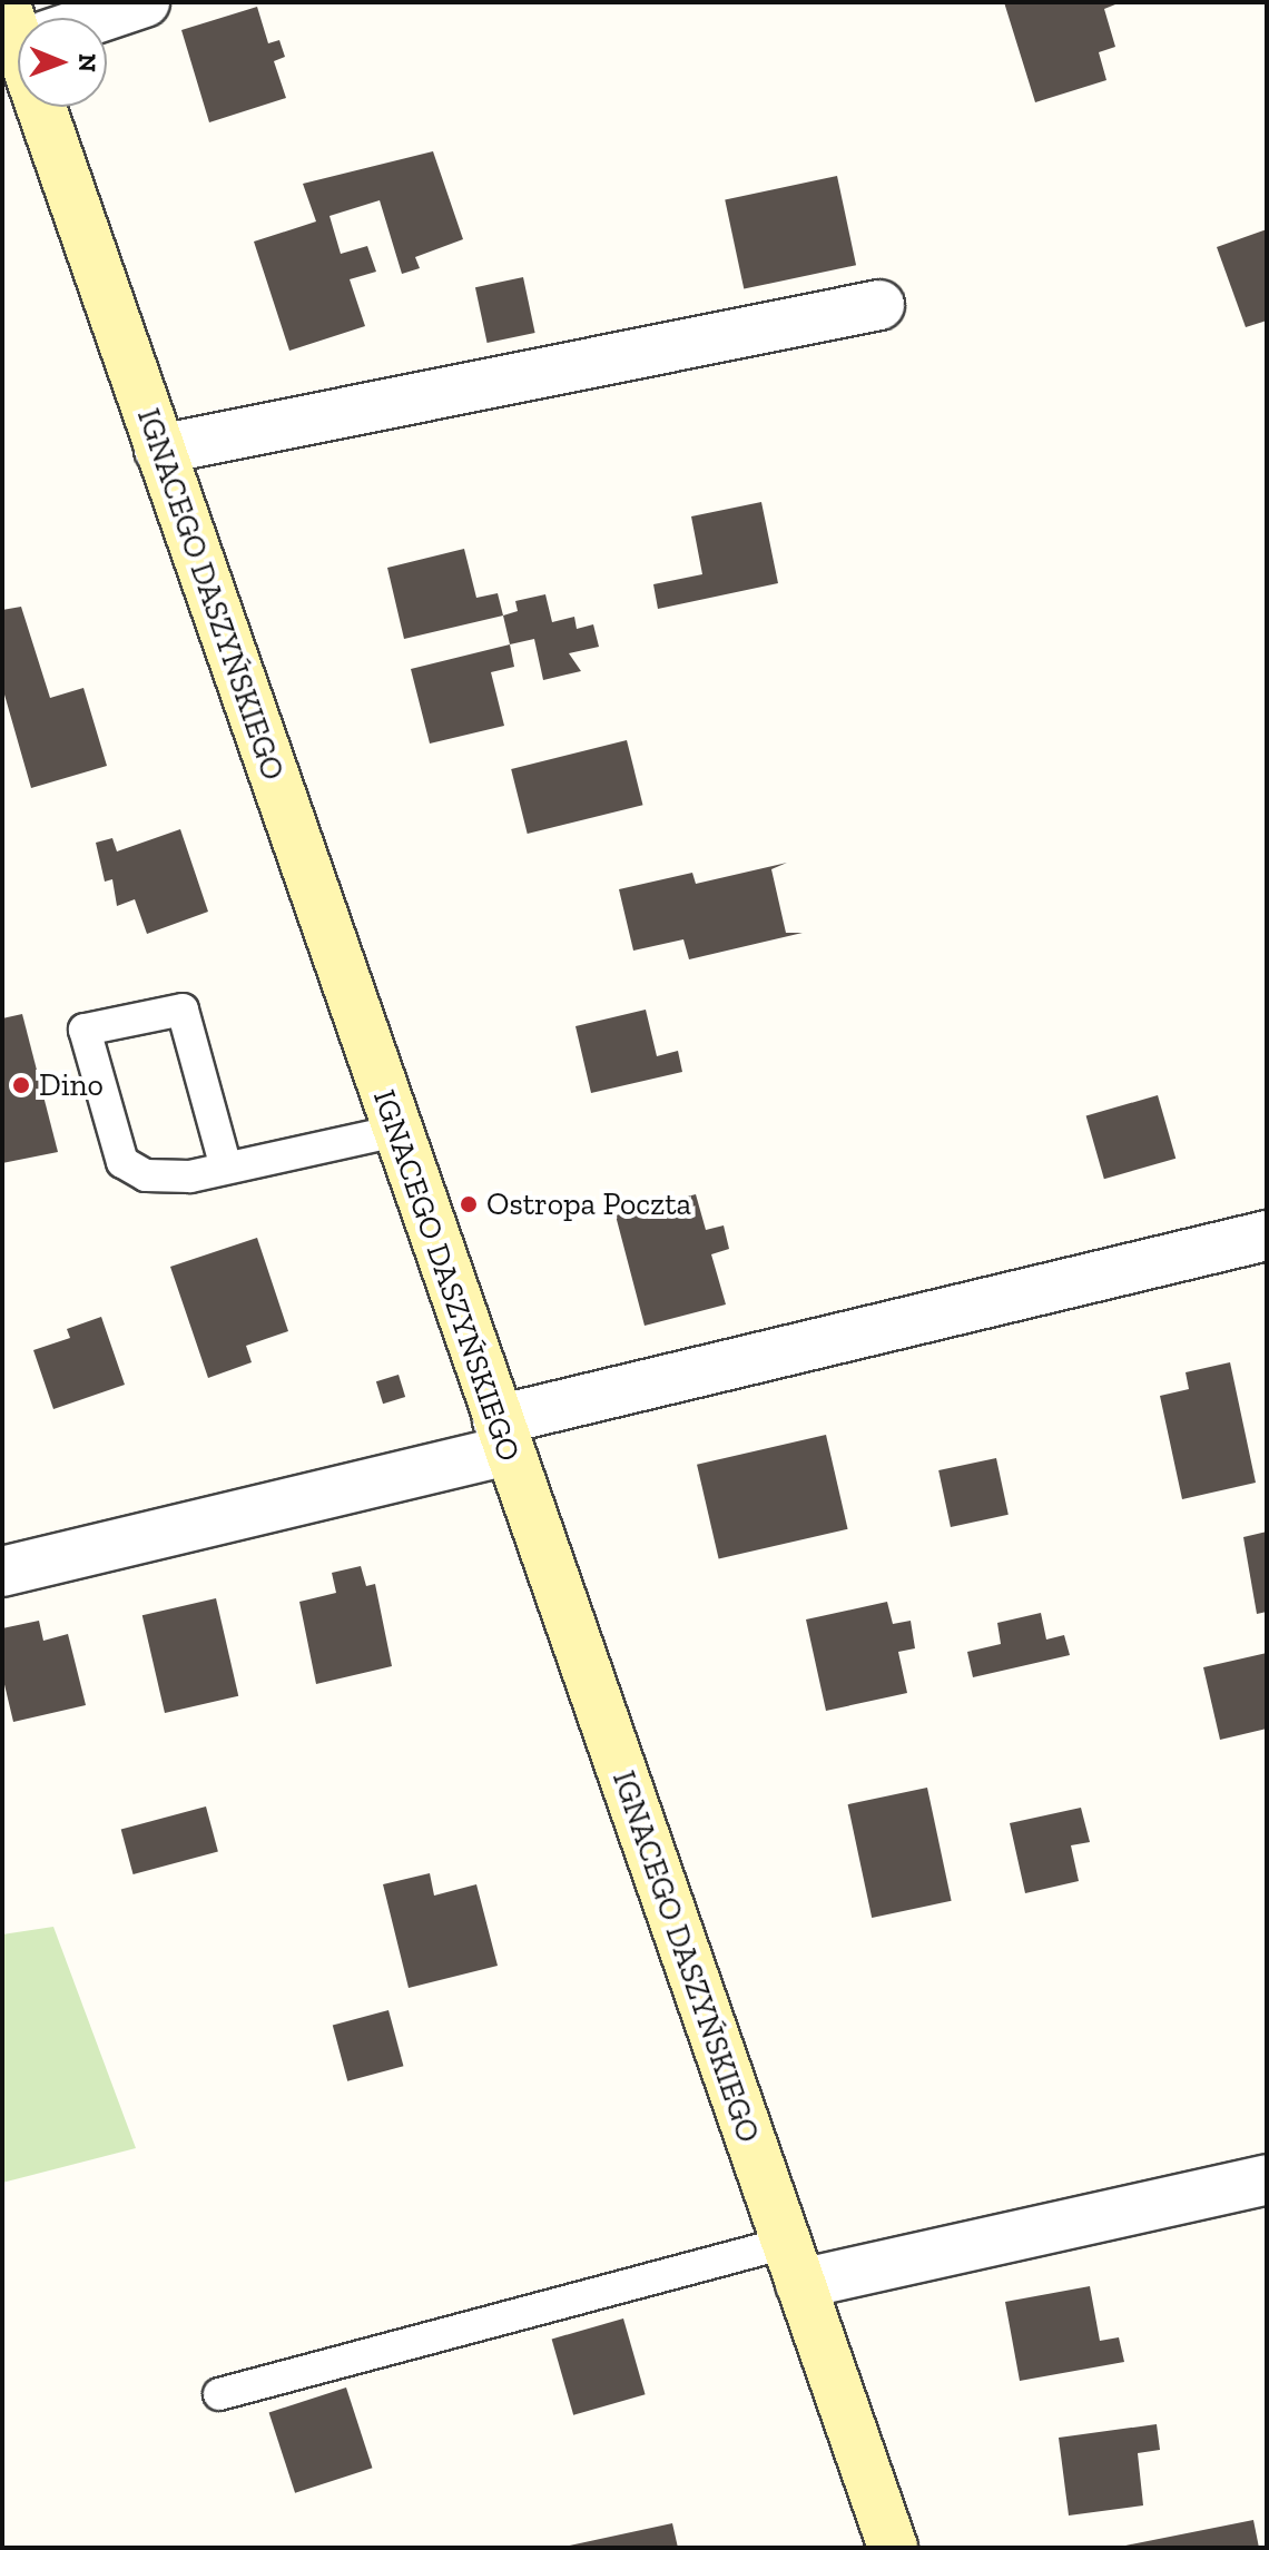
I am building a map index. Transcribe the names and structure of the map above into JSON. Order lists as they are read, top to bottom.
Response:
{
  "streets": {
    "main road": ["IGNACEGO DASZYŃSKIEGO"]
  },
  "places": ["Dino", "Ostropa Poczta"],
  "north": "right"
}
